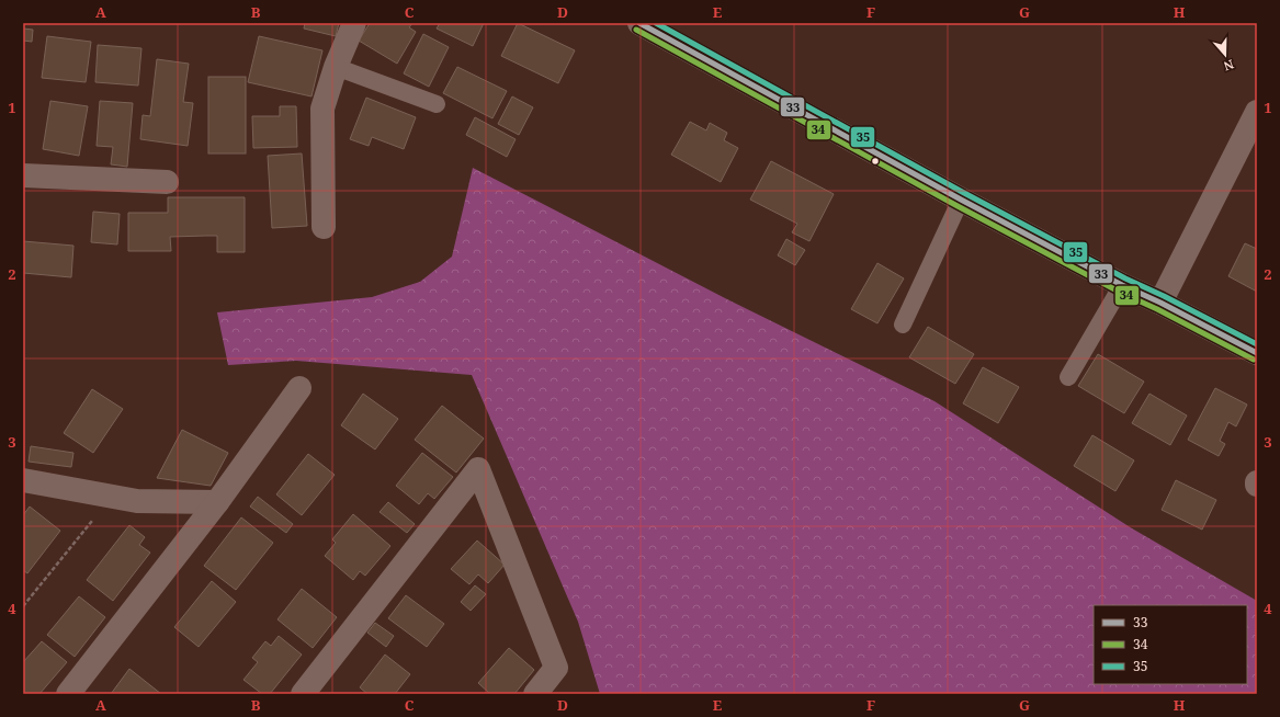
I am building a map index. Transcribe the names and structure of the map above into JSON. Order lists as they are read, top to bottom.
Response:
{
  "lines": ["transit line 33", "transit line 35", "transit line 34"],
  "legend": ["33", "34", "35"],
  "north": "bottom",
  "grid": {
    "columns": [
      "A",
      "B",
      "C",
      "D",
      "E",
      "F",
      "G",
      "H"
    ],
    "rows": [
      "1",
      "2",
      "3",
      "4"
    ]
  }
}
